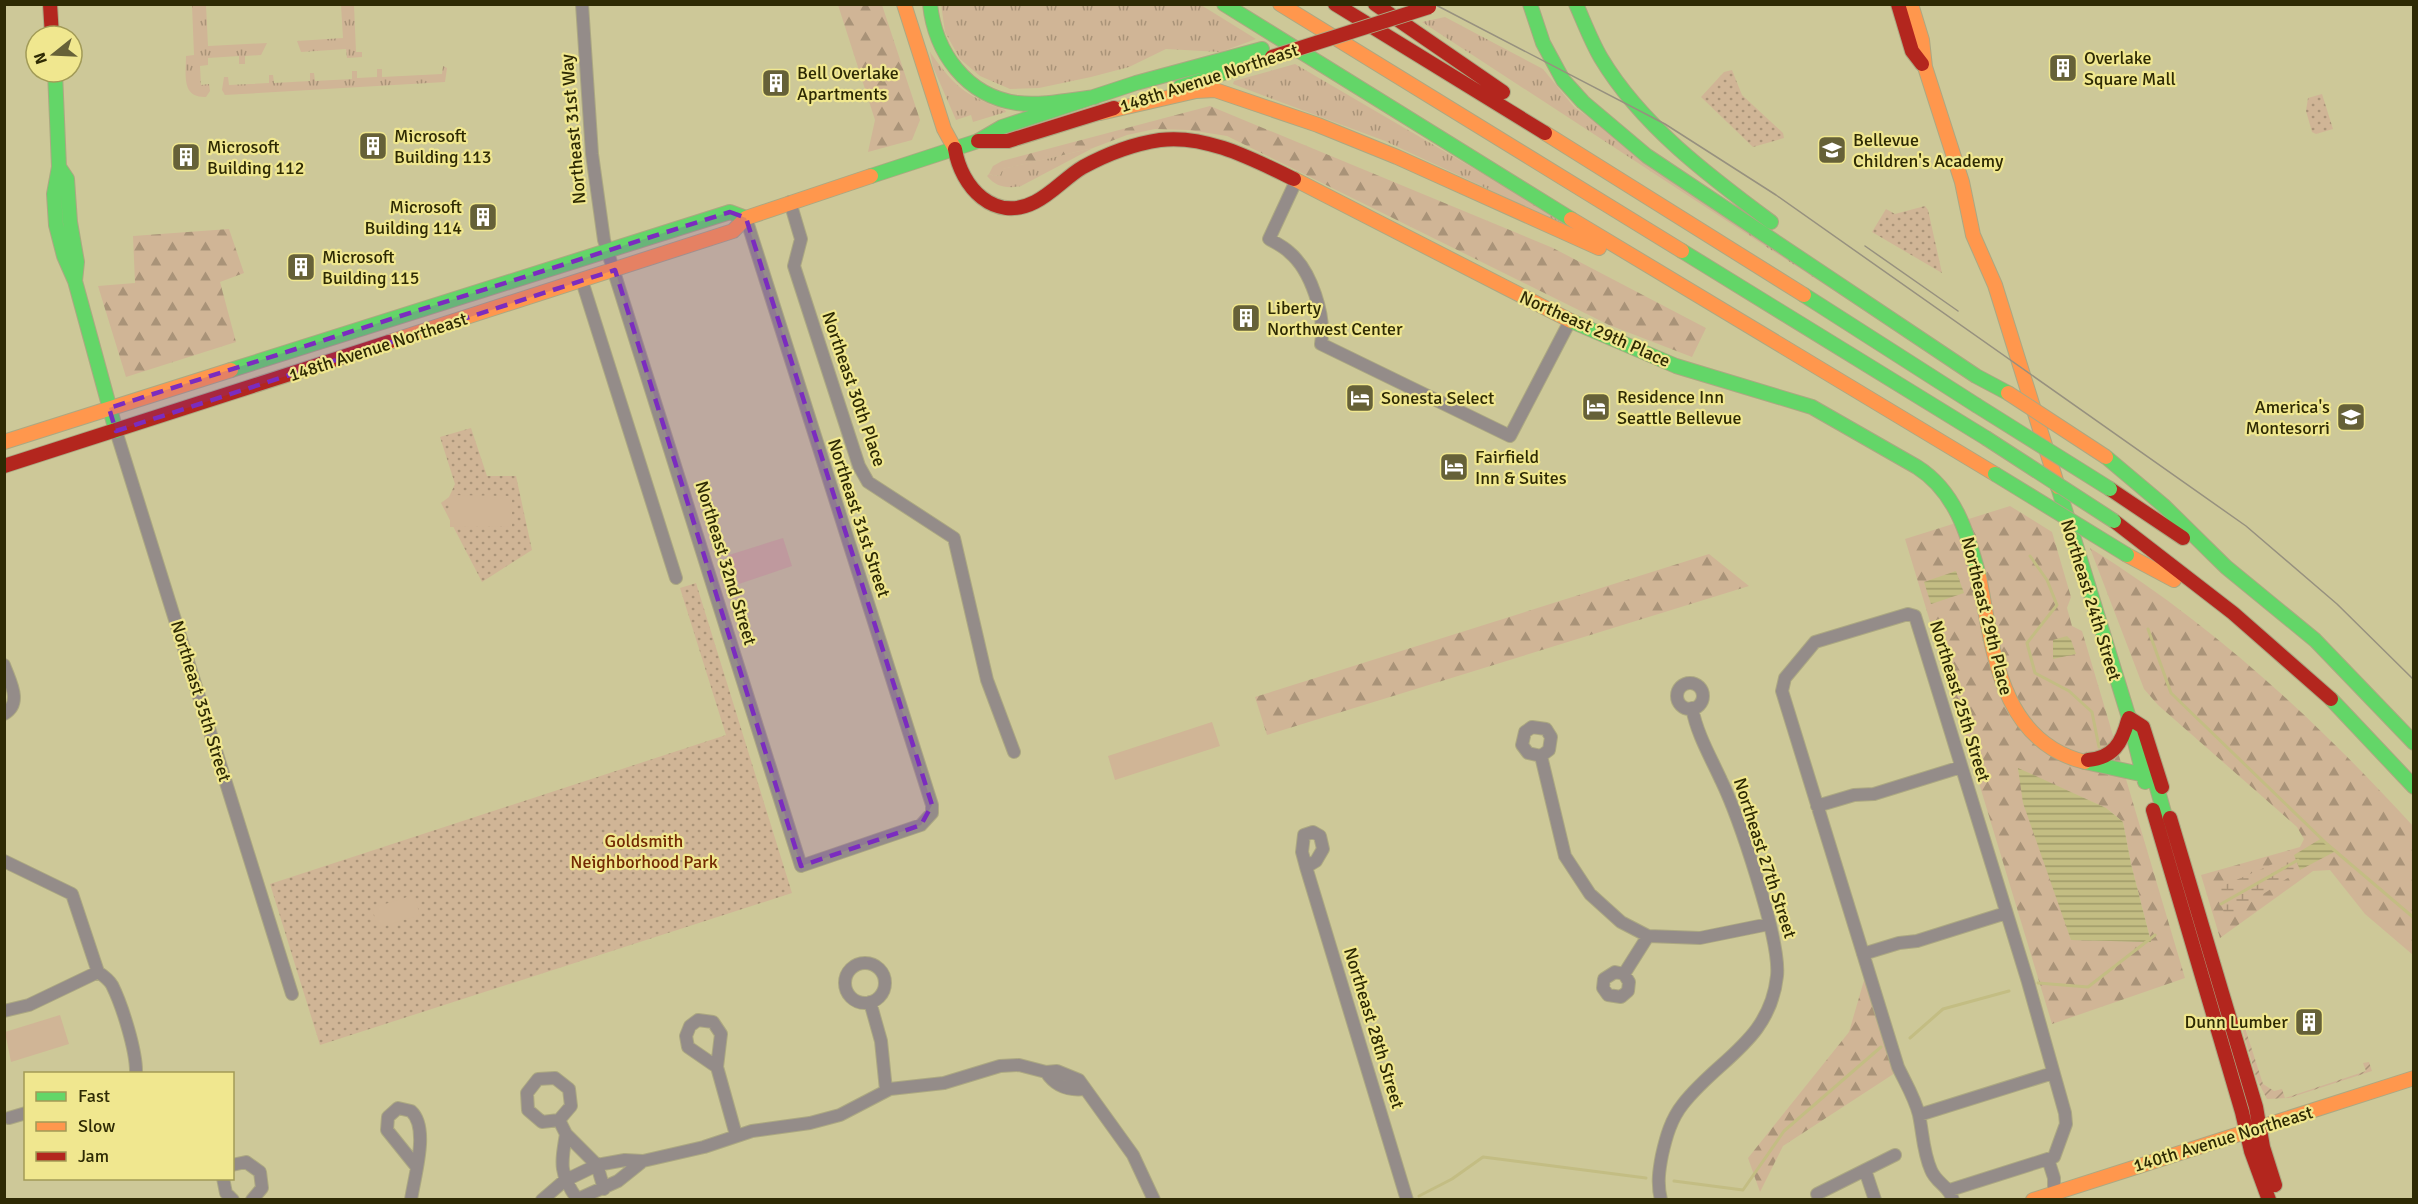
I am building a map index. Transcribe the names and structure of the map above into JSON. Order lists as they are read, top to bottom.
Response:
{
  "streets": {
    "main road": [
      "148th Avenue Northeast",
      "Northeast 29th Place",
      "Northeast 24th Street",
      "Northeast 35th Street",
      "140th Avenue Northeast"
    ],
    "street": [
      "Northeast 31st Way",
      "Northeast 30th Place",
      "Northeast 31st Street",
      "Northeast 32nd Street",
      "Northeast 25th Street",
      "Northeast 27th Street",
      "Northeast 28th Street"
    ]
  },
  "crossings": [
    ["148th Avenue Northeast", "Northeast 31st Way"],
    ["148th Avenue Northeast", "Northeast 29th Place"],
    ["148th Avenue Northeast", "Northeast 30th Place"],
    ["148th Avenue Northeast", "Northeast 31st Street"],
    ["148th Avenue Northeast", "Northeast 32nd Street"],
    ["148th Avenue Northeast", "Northeast 35th Street"],
    ["Northeast 31st Way", "Northeast 32nd Street"],
    ["Northeast 31st Street", "Northeast 32nd Street"],
    ["Northeast 24th Street", "140th Avenue Northeast"]
  ],
  "parks": ["Goldsmith Neighborhood Park"],
  "places": {
    "building": [
      "Overlake Square Mall",
      "Bell Overlake Apartments",
      "Microsoft Building 113",
      "Microsoft Building 112",
      "Microsoft Building 114",
      "Microsoft Building 115",
      "Liberty Northwest Center",
      "Dunn Lumber"
    ],
    "school or university": ["Bellevue Children's Academy", "America's Montesorri"],
    "hotel": ["Sonesta Select", "Residence Inn Seattle Bellevue", "Fairfield Inn & Suites"]
  },
  "legend": ["Fast", "Slow", "Jam"],
  "north": "left"
}
